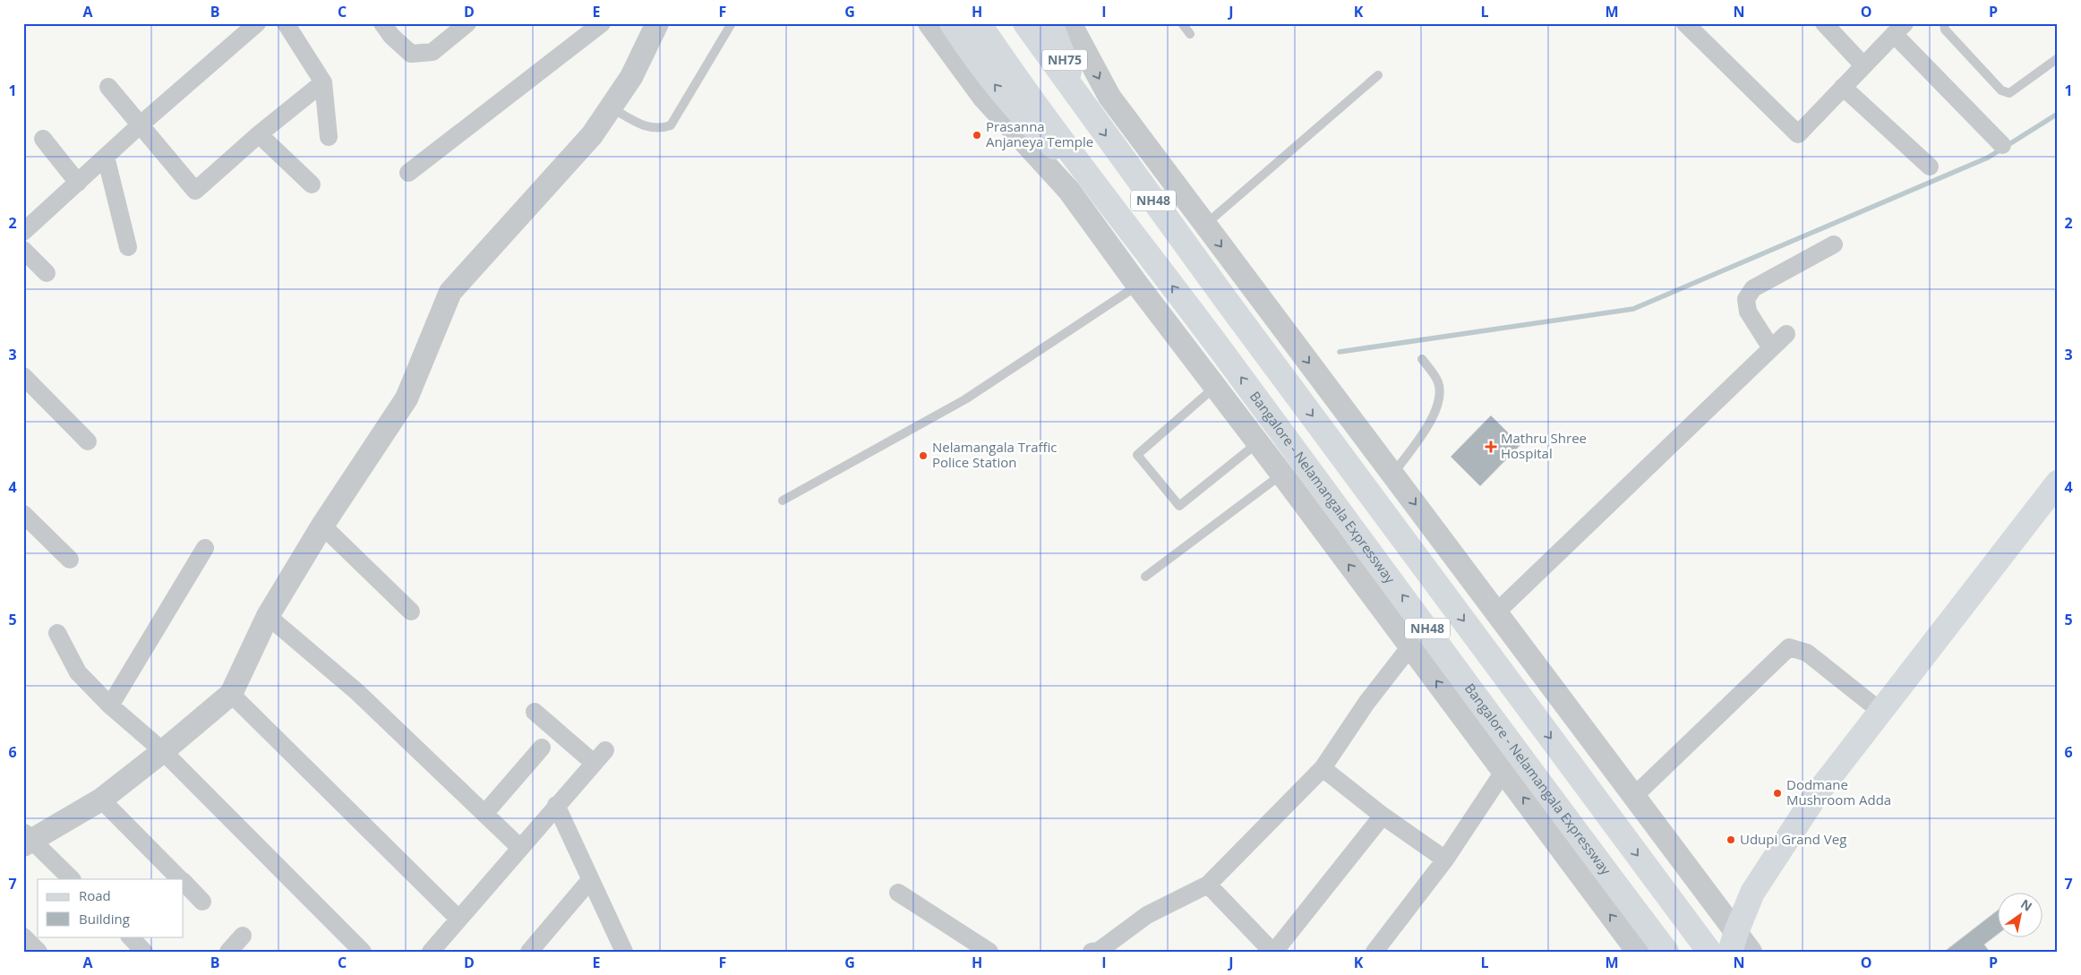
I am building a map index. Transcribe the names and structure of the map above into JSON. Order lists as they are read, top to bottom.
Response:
{
  "streets": {
    "main road": ["NH75", "NH48", "Bangalore - Nelamangala Expressway"]
  },
  "crossings": [
    ["NH75", "NH48"]
  ],
  "places": {
    "other": [
      "Prasanna Anjaneya Temple",
      "Nelamangala Traffic Police Station",
      "Dodmane Mushroom Adda",
      "Udupi Grand Veg"
    ],
    "health": ["Mathru Shree Hospital"]
  },
  "legend": ["Road", "Building"],
  "north": "top right",
  "grid": {
    "columns": [
      "A",
      "B",
      "C",
      "D",
      "E",
      "F",
      "G",
      "H",
      "I",
      "J",
      "K",
      "L",
      "M",
      "N",
      "O",
      "P"
    ],
    "rows": [
      "1",
      "2",
      "3",
      "4",
      "5",
      "6",
      "7"
    ]
  }
}
